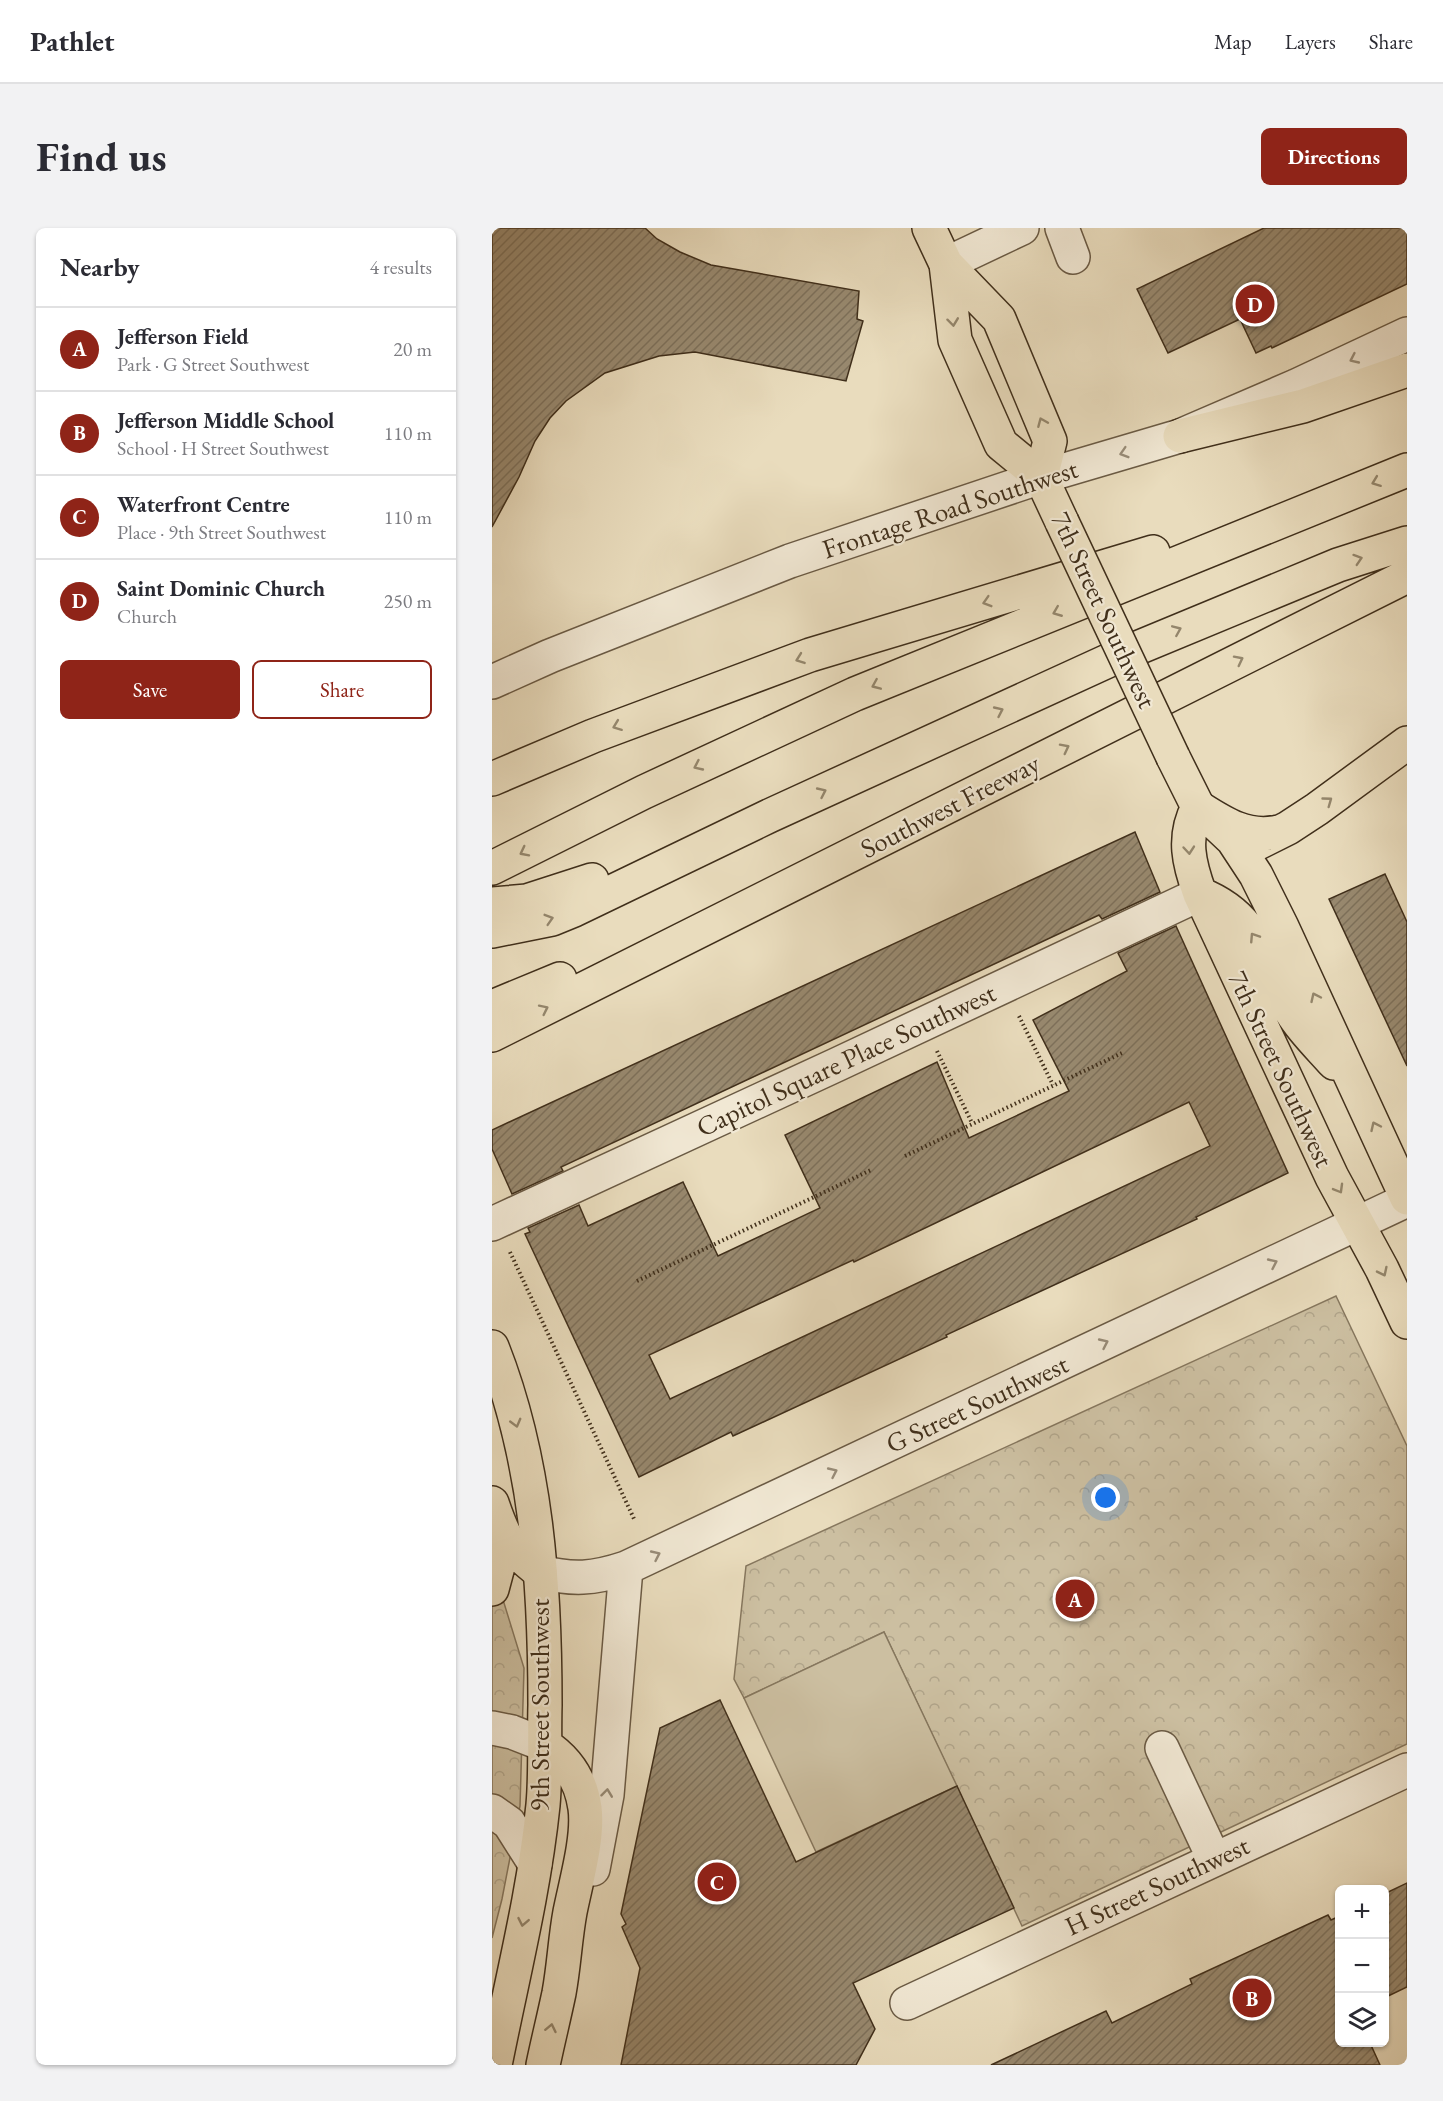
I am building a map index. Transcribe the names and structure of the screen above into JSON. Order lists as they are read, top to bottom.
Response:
{
  "streets": {
    "main road": ["7th Street Southwest", "Southwest Freeway", "9th Street Southwest"],
    "street": [
      "Frontage Road Southwest",
      "Capitol Square Place Southwest",
      "G Street Southwest",
      "H Street Southwest"
    ]
  },
  "crossings": [
    ["Frontage Road Southwest", "7th Street Southwest"],
    ["7th Street Southwest", "Capitol Square Place Southwest"],
    ["7th Street Southwest", "G Street Southwest"],
    ["G Street Southwest", "9th Street Southwest"]
  ],
  "one_way": ["Frontage Road Southwest", "G Street Southwest"],
  "page": {
    "header": "Pathlet",
    "nav": ["Map", "Layers", "Share"],
    "buttons": [
      "Directions",
      ["Save", "Share"]
    ],
    "title": "Find us",
    "heading": ["Nearby", "4 results"],
    "pins": [
      "D",
      "A",
      "C",
      "B"
    ],
    "list": [
      {
        "mark": "A",
        "name": "Jefferson Field",
        "note": "Park · G Street Southwest",
        "value": "20 m"
      },
      {
        "mark": "B",
        "name": "Jefferson Middle School",
        "note": "School · H Street Southwest",
        "value": "110 m"
      },
      {
        "mark": "C",
        "name": "Waterfront Centre",
        "note": "Place · 9th Street Southwest",
        "value": "110 m"
      },
      {
        "mark": "D",
        "name": "Saint Dominic Church",
        "note": "Church",
        "value": "250 m"
      }
    ],
    "map_buttons": ["+", "−"]
  }
}
